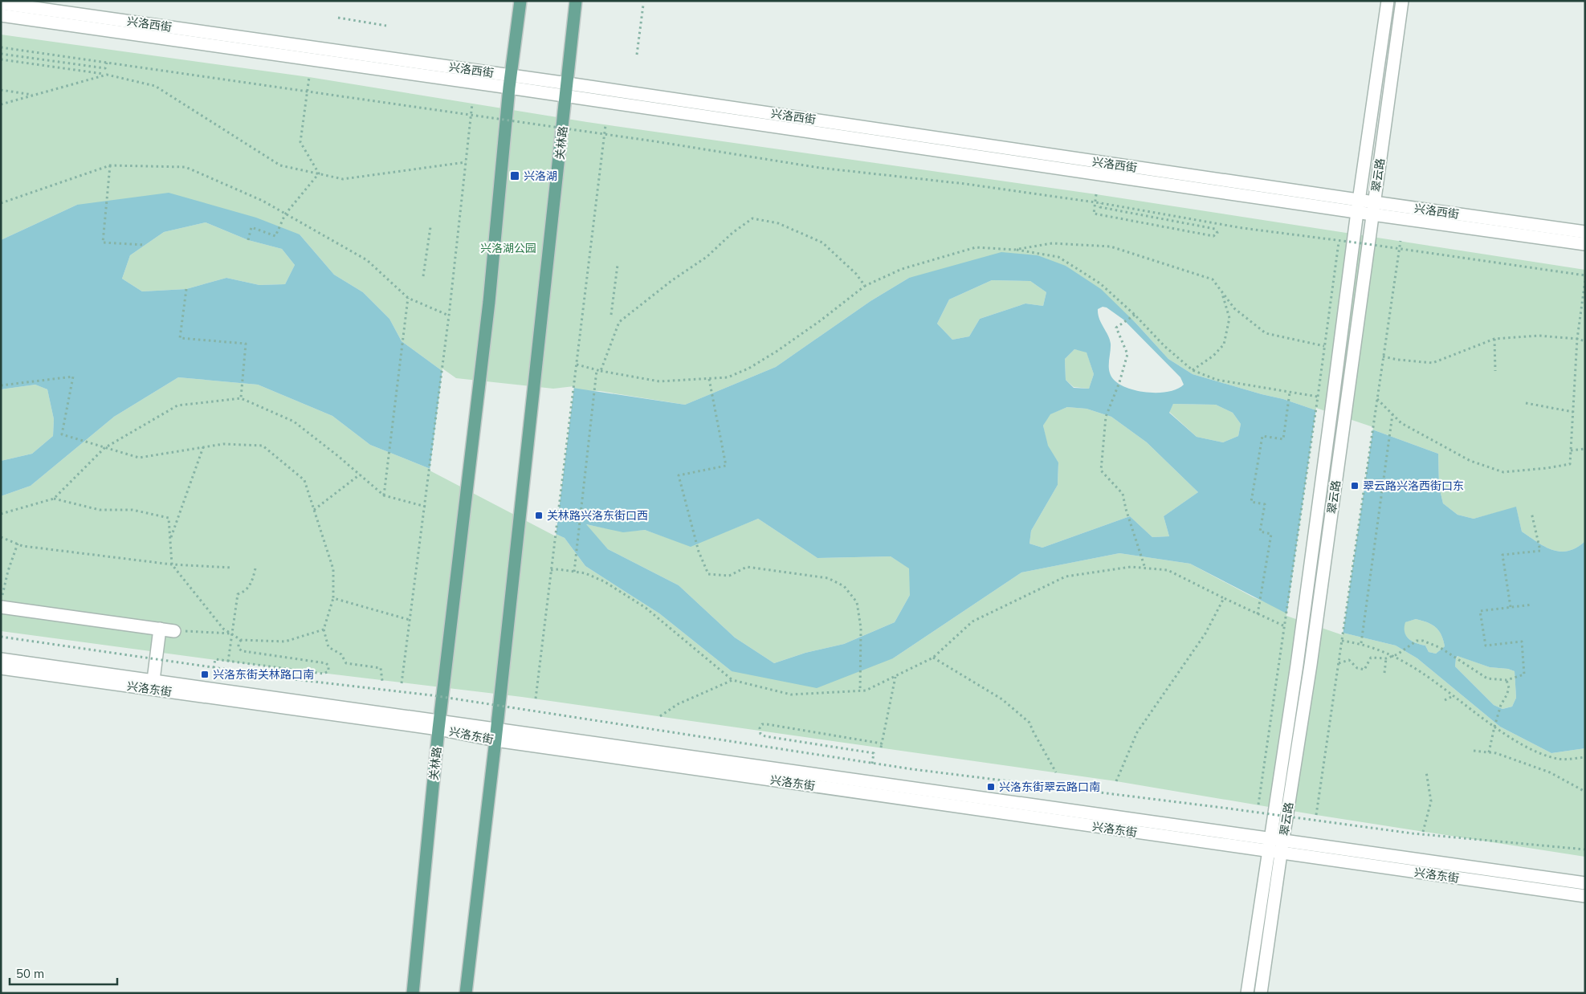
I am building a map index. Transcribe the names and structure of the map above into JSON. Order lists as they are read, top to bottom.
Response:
{
  "streets": {
    "main road": ["关林路"],
    "street": ["兴洛西街", "翠云路", "兴洛东街"]
  },
  "crossings": [
    ["兴洛西街", "关林路"],
    ["兴洛西街", "翠云路"],
    ["关林路", "兴洛东街"],
    ["翠云路", "兴洛东街"]
  ],
  "parks": ["兴洛湖公园"],
  "places": {
    "transit": [
      "兴洛湖",
      "翠云路兴洛西街口东",
      "关林路兴洛东街口西",
      "兴洛东街关林路口南",
      "兴洛东街翠云路口南"
    ]
  },
  "scale_bar": "50 m"
}
